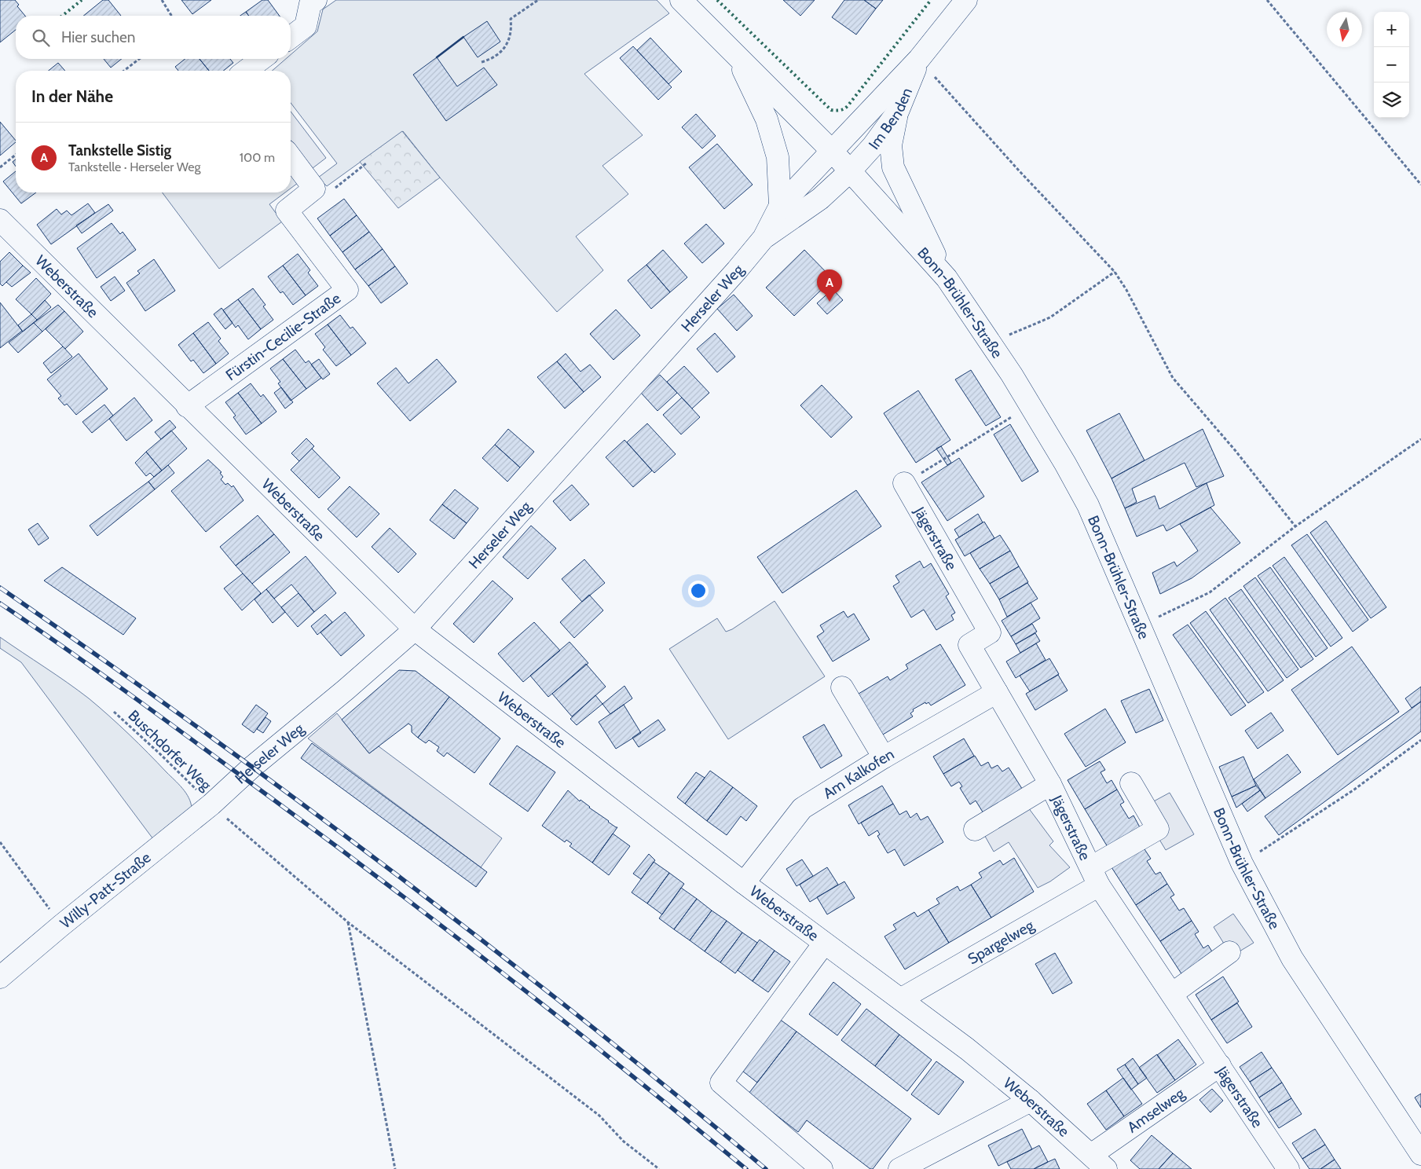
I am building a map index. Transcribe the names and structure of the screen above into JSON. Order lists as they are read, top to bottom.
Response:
{
  "streets": {
    "street": [
      "Im Benden",
      "Weberstraße",
      "Herseler Weg",
      "Bonn-Brühler-Straße",
      "Fürstin-Cecilie-Straße",
      "Jägerstraße",
      "Am Kalkofen",
      "Willy-Patt-Straße",
      "Spargelweg",
      "Amselweg"
    ],
    "path": ["Buschdorfer Weg"]
  },
  "crossings": [
    ["Im Benden", "Herseler Weg"],
    ["Im Benden", "Bonn-Brühler-Straße"],
    ["Weberstraße", "Herseler Weg"],
    ["Weberstraße", "Fürstin-Cecilie-Straße"],
    ["Weberstraße", "Am Kalkofen"],
    ["Weberstraße", "Spargelweg"],
    ["Weberstraße", "Amselweg"],
    ["Herseler Weg", "Bonn-Brühler-Straße"],
    ["Herseler Weg", "Buschdorfer Weg"],
    ["Herseler Weg", "Willy-Patt-Straße"],
    ["Jägerstraße", "Am Kalkofen"],
    ["Jägerstraße", "Spargelweg"],
    ["Jägerstraße", "Amselweg"],
    ["Buschdorfer Weg", "Willy-Patt-Straße"]
  ],
  "north": "bottom",
  "page": {
    "map_buttons": ["+", "−"],
    "search": "Hier suchen",
    "heading": "In der Nähe",
    "list": [
      {
        "mark": "A",
        "name": "Tankstelle Sistig",
        "note": "Tankstelle · Herseler Weg",
        "value": "100 m"
      }
    ],
    "pins": "A"
  }
}
